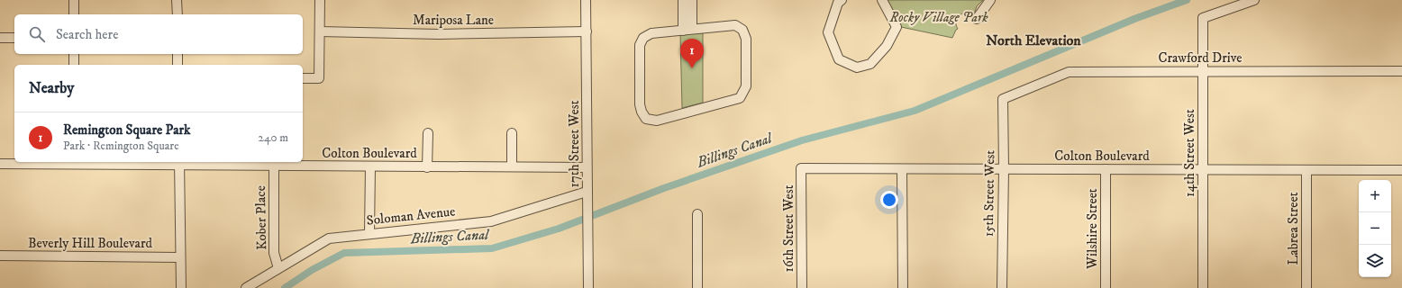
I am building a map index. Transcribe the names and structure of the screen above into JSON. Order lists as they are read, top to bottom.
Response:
{
  "streets": {
    "street": [
      "Mariposa Lane",
      "Crawford Drive",
      "17th Street West",
      "Colton Boulevard",
      "14th Street West",
      "15th Street West",
      "Soloman Avenue",
      "Kober Place",
      "16th Street West",
      "Wilshire Street",
      "Labrea Street",
      "Beverly Hill Boulevard"
    ]
  },
  "crossings": [
    ["Mariposa Lane", "17th Street West"],
    ["Crawford Drive", "14th Street West"],
    ["Crawford Drive", "15th Street West"],
    ["17th Street West", "Colton Boulevard"],
    ["17th Street West", "Soloman Avenue"],
    ["Colton Boulevard", "14th Street West"],
    ["Colton Boulevard", "15th Street West"],
    ["Colton Boulevard", "Kober Place"],
    ["Colton Boulevard", "16th Street West"],
    ["Colton Boulevard", "Wilshire Street"],
    ["Colton Boulevard", "Labrea Street"],
    ["Soloman Avenue", "Kober Place"]
  ],
  "districts": ["North Elevation"],
  "water": ["Billings Canal"],
  "parks": ["Rocky Village Park"],
  "page": {
    "search": "Search here",
    "pins": "1",
    "heading": "Nearby",
    "list": [
      {
        "mark": "1",
        "name": "Remington Square Park",
        "note": "Park · Remington Square",
        "value": "240 m"
      }
    ],
    "map_buttons": ["+", "−"]
  }
}
